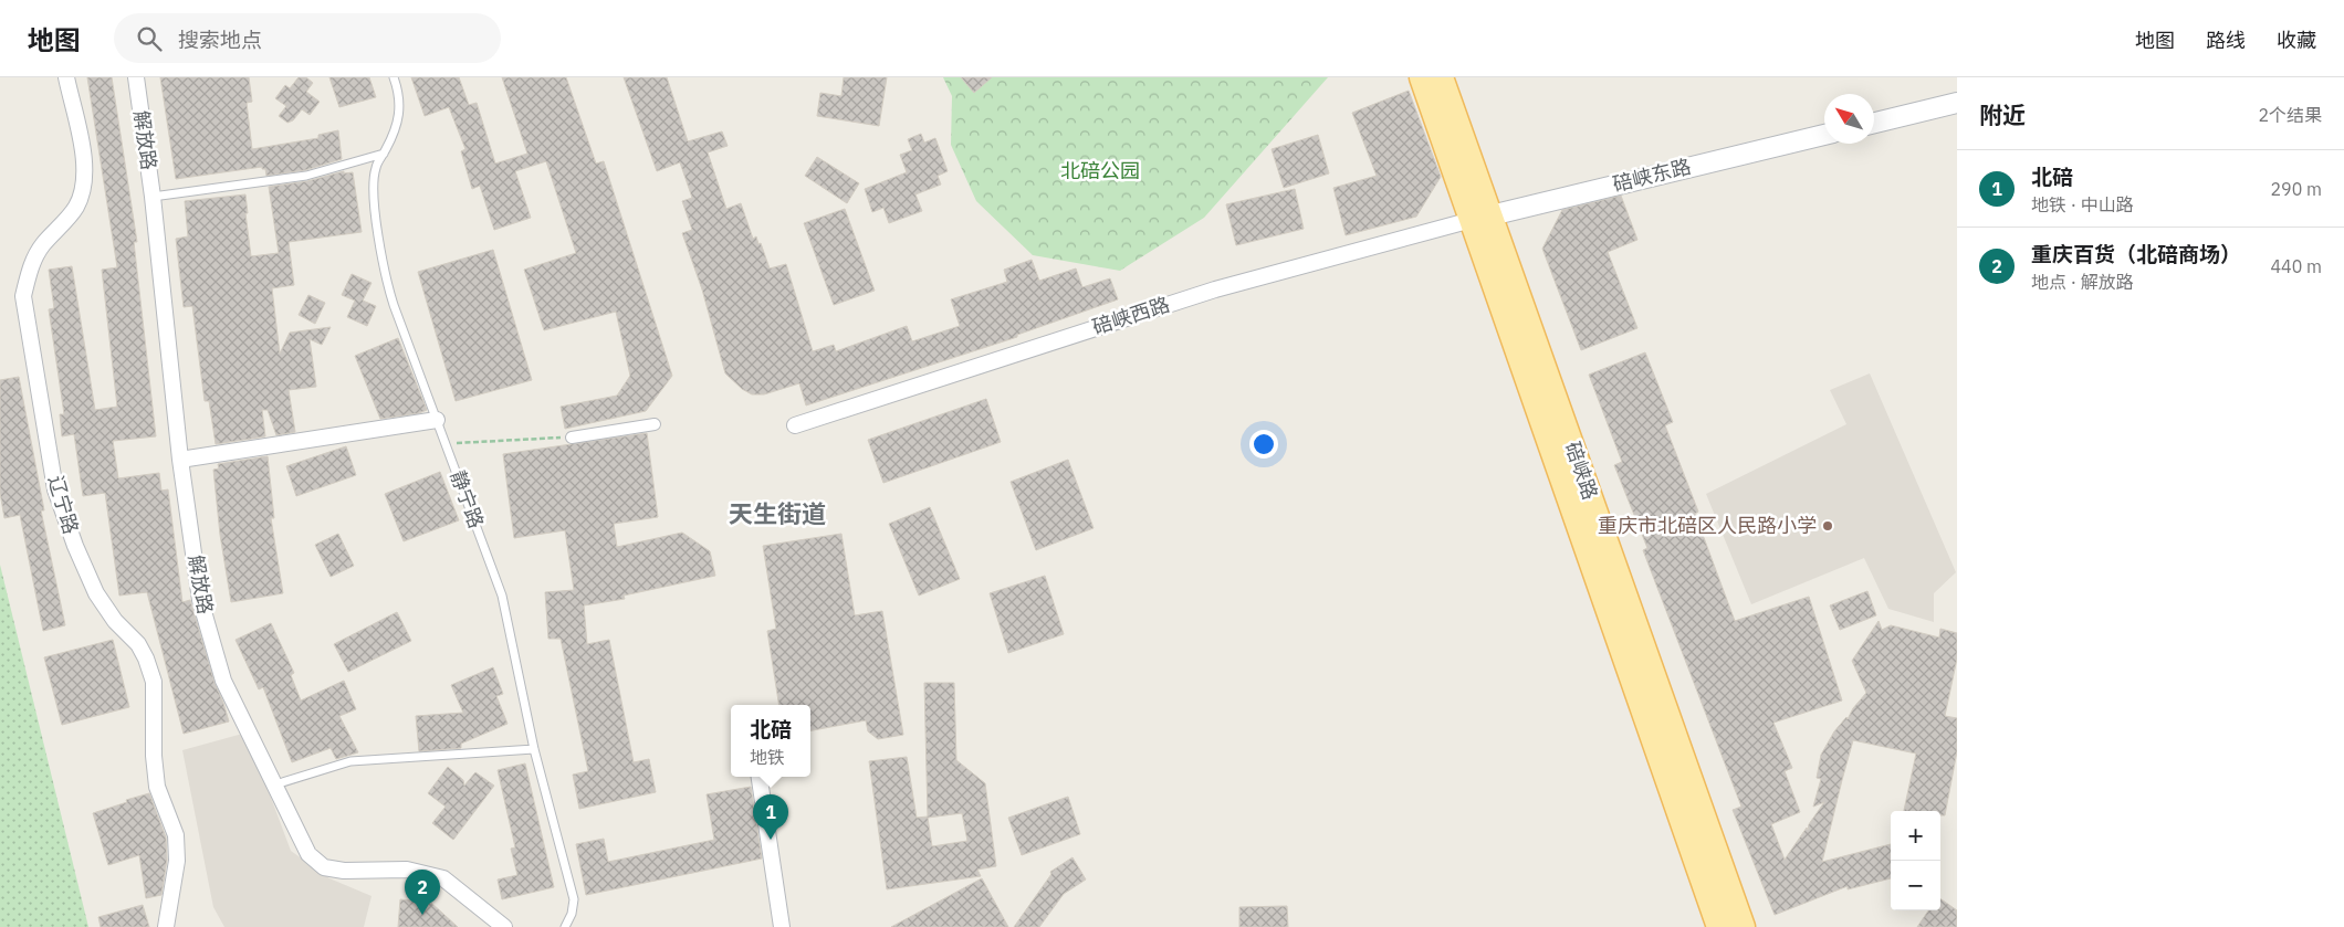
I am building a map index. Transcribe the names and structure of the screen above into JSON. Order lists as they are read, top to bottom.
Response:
{
  "streets": {
    "main road": ["碚峡路"],
    "street": [
      "解放路",
      "碚峡东路",
      "碚峡西路",
      "辽宁路"
    ],
    "lane": ["静宁路"]
  },
  "crossings": [
    ["碚峡东路", "碚峡西路"],
    ["碚峡东路", "碚峡路"],
    ["碚峡西路", "碚峡路"]
  ],
  "districts": ["天生街道"],
  "parks": ["北碚公园"],
  "places": ["重庆市北碚区人民路小学"],
  "north": "top left",
  "page": {
    "header": "地图",
    "search": "搜索地点",
    "nav": ["地图", "路线", "收藏"],
    "heading": ["附近", "2个结果"],
    "list": [
      {
        "mark": "1",
        "name": "北碚",
        "note": "地铁 · 中山路",
        "value": "290 m"
      },
      {
        "mark": "2",
        "name": "重庆百货（北碚商场）",
        "note": "地点 · 解放路",
        "value": "440 m"
      }
    ],
    "popup": ["北碚", "地铁"],
    "pins": ["1", "2"],
    "map_buttons": ["+", "−"]
  }
}
